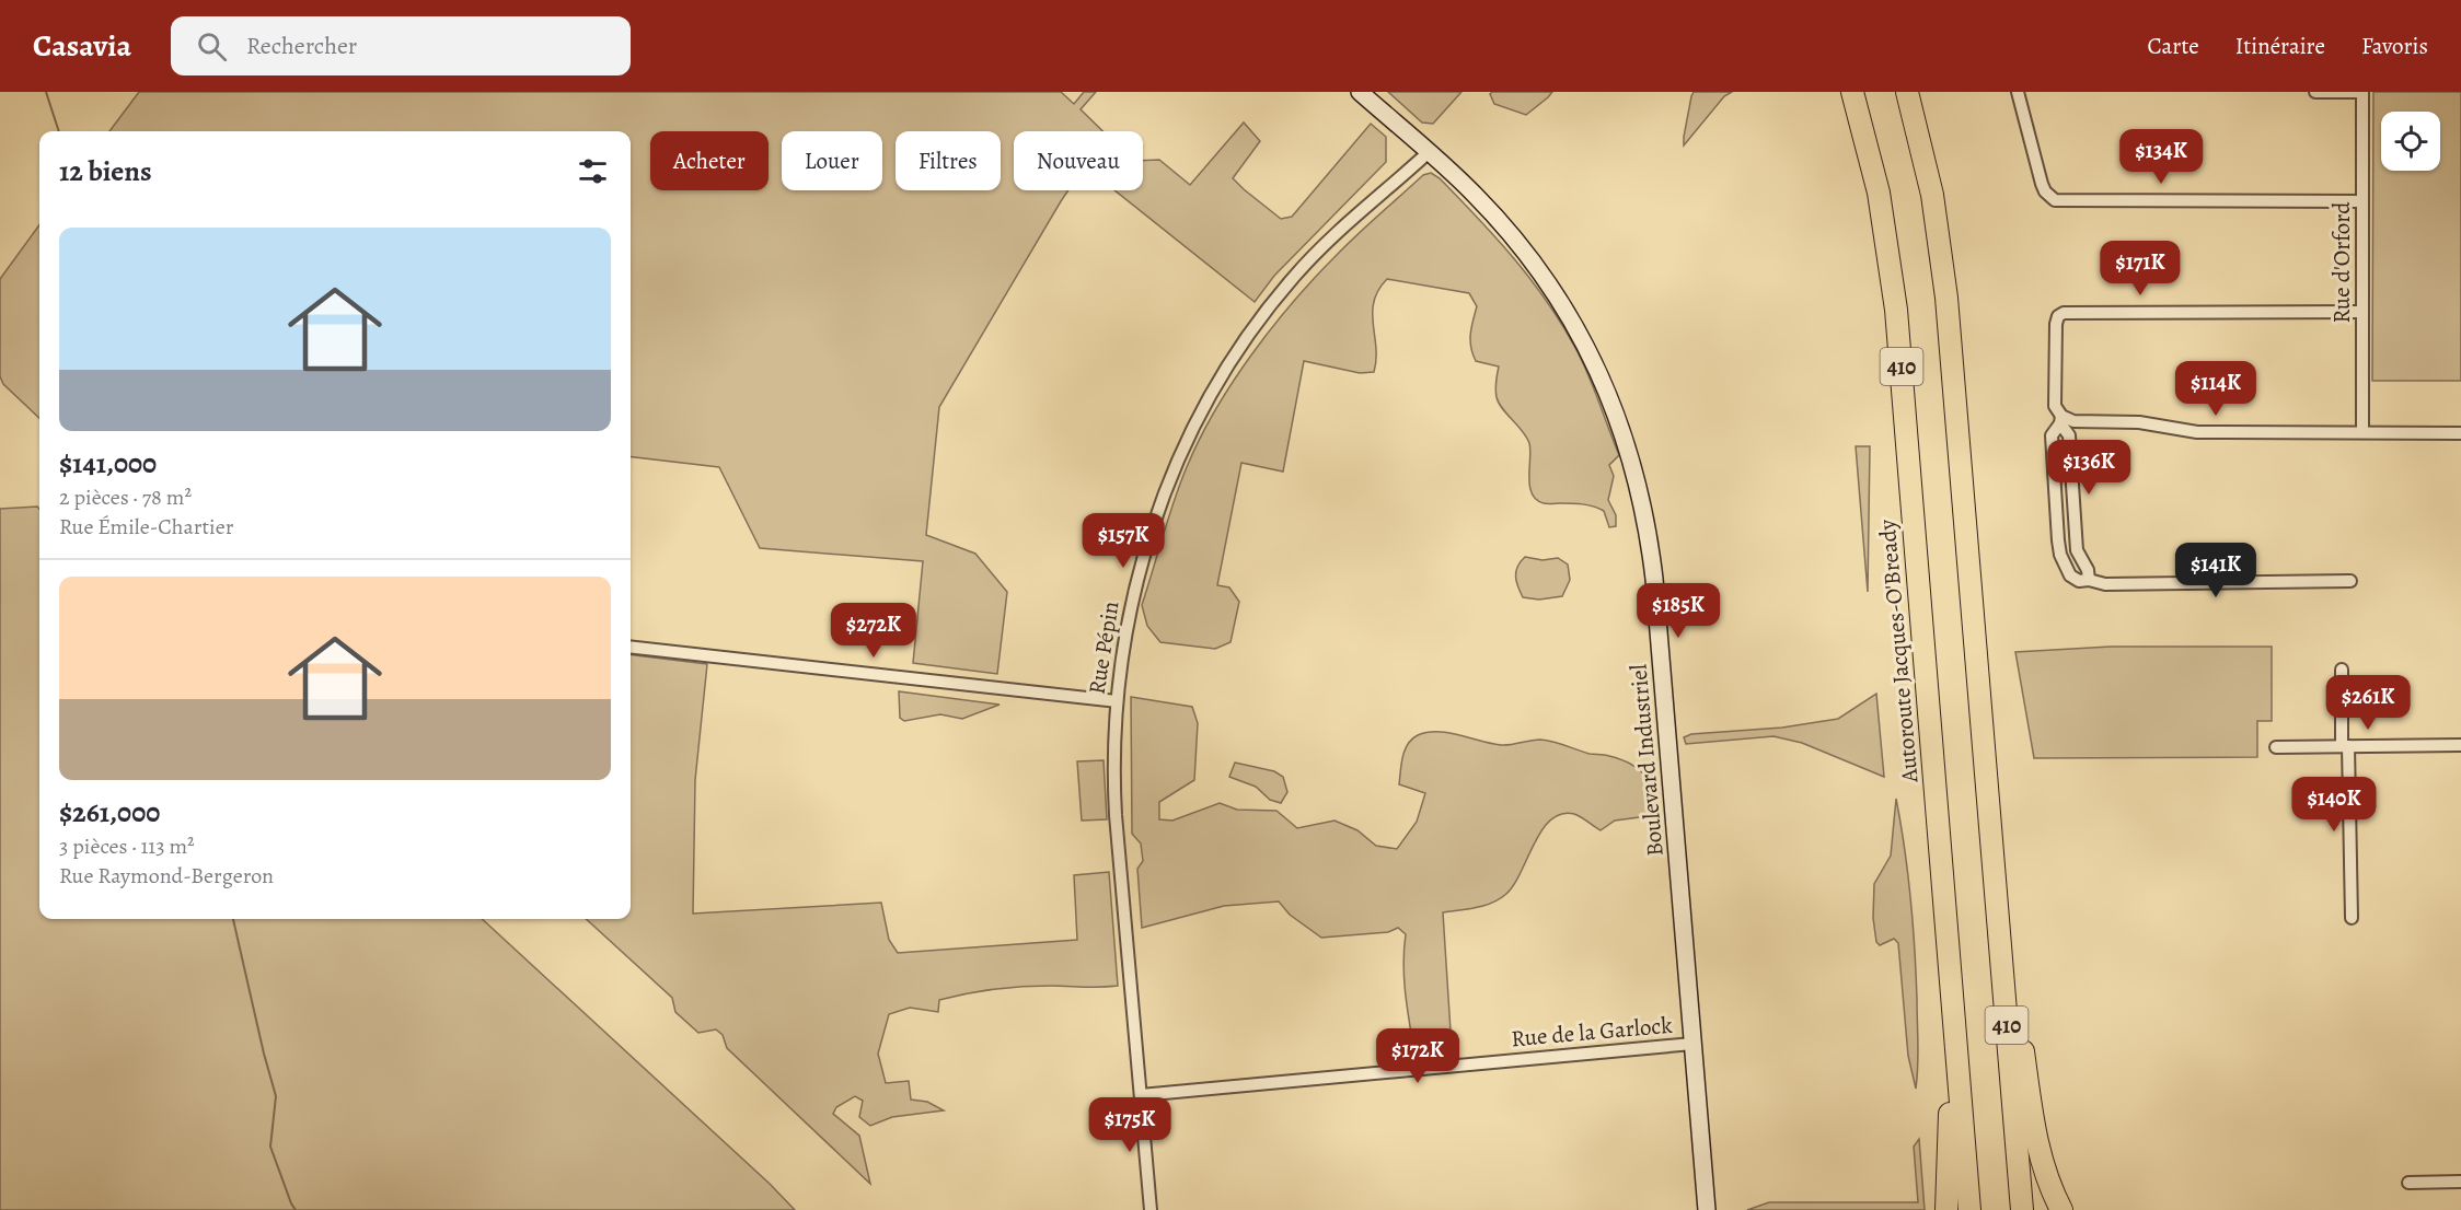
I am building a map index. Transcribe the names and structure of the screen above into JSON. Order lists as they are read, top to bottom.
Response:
{
  "streets": {
    "highway": ["410", "Autoroute Jacques-O'Bready"],
    "street": [
      "Rue d'Orford",
      "Rue Pépin",
      "Boulevard Industriel",
      "Rue de la Garlock"
    ]
  },
  "crossings": [
    ["Rue Pépin", "Boulevard Industriel"],
    ["Rue Pépin", "Rue de la Garlock"],
    ["Boulevard Industriel", "Rue de la Garlock"]
  ],
  "page": {
    "header": "Casavia",
    "search": "Rechercher",
    "nav": ["Carte", "Itinéraire", "Favoris"],
    "price": [
      "$134K",
      "$171K",
      "$114K",
      "$136K",
      "$157K",
      "$141K",
      "$185K",
      "$272K",
      "$261K",
      "$140K",
      "$172K",
      "$175K"
    ],
    "chip": [
      "Acheter",
      "Louer",
      "Filtres",
      "Nouveau"
    ],
    "heading": "12 biens",
    "list": [
      {
        "name": "$141,000",
        "note": "2 pièces · 78 m² · Rue Émile-Chartier"
      },
      {
        "name": "$261,000",
        "note": "3 pièces · 113 m² · Rue Raymond-Bergeron"
      }
    ]
  }
}
